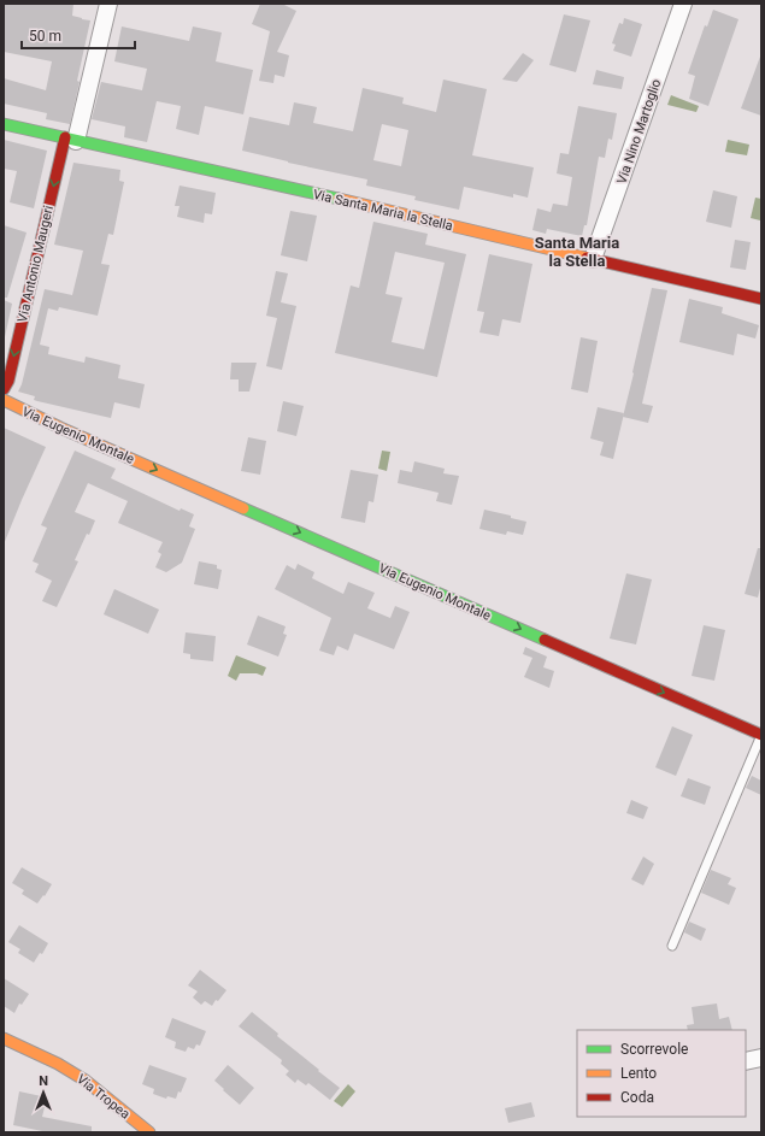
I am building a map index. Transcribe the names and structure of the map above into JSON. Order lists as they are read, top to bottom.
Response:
{
  "streets": {
    "street": [
      "Via Nino Martoglio",
      "Via Santa Maria la Stella",
      "Via Antonio Maugeri",
      "Via Eugenio Montale",
      "Via Tropea"
    ]
  },
  "crossings": [
    ["Via Nino Martoglio", "Via Santa Maria la Stella"],
    ["Via Santa Maria la Stella", "Via Antonio Maugeri"]
  ],
  "one_way": ["Via Antonio Maugeri", "Via Eugenio Montale"],
  "districts": ["Santa Maria la Stella"],
  "legend": ["Scorrevole", "Lento", "Coda"],
  "scale_bar": "50 m",
  "north": "top"
}
